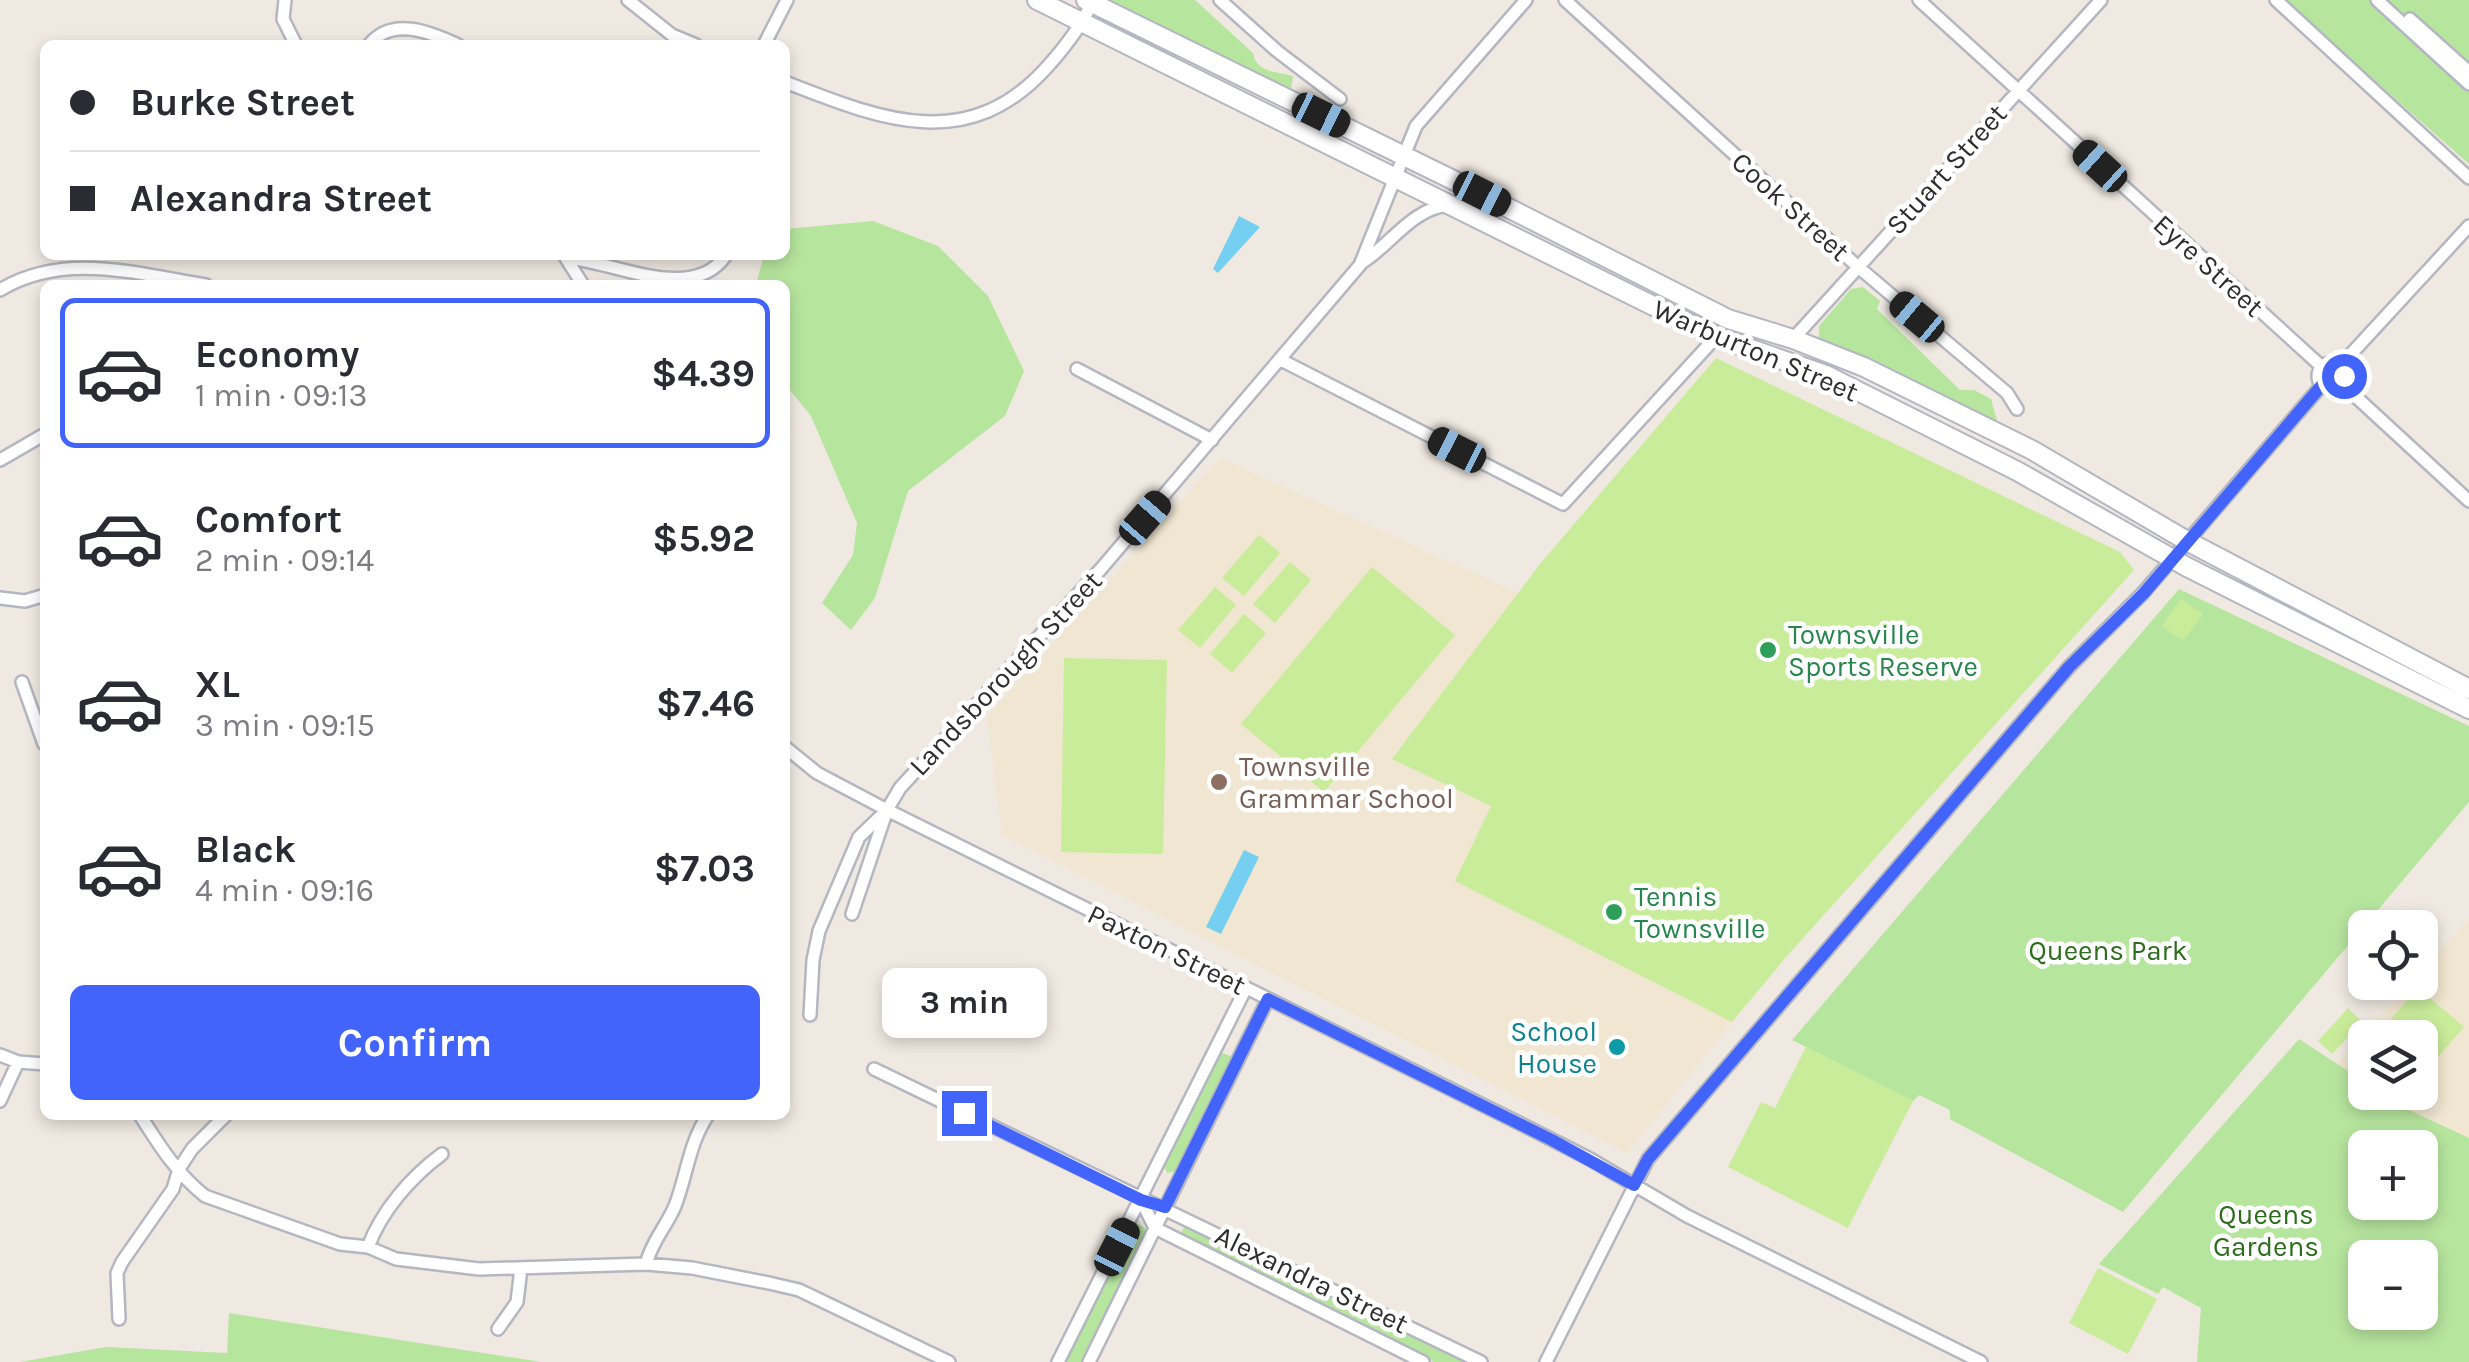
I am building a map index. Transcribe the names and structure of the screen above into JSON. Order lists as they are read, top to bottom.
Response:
{
  "streets": {
    "main road": ["Warburton Street"],
    "street": [
      "Stuart Street",
      "Cook Street",
      "Eyre Street",
      "Landsborough Street",
      "Paxton Street",
      "Alexandra Street"
    ]
  },
  "crossings": [
    ["Stuart Street", "Cook Street"],
    ["Stuart Street", "Eyre Street"],
    ["Stuart Street", "Warburton Street"],
    ["Warburton Street", "Landsborough Street"],
    ["Landsborough Street", "Paxton Street"]
  ],
  "parks": ["Queens Park", "Queens Gardens"],
  "places": [
    "Townsville Sports Reserve",
    "Townsville Grammar School",
    "Tennis Townsville",
    "School House"
  ],
  "page": {
    "banner": ["Burke Street", "Alexandra Street"],
    "list": [
      {
        "name": "Economy",
        "note": "1 min · 09:13",
        "value": "$4.39"
      },
      {
        "name": "Comfort",
        "note": "2 min · 09:14",
        "value": "$5.92"
      },
      {
        "name": "XL",
        "note": "3 min · 09:15",
        "value": "$7.46"
      },
      {
        "name": "Black",
        "note": "4 min · 09:16",
        "value": "$7.03"
      }
    ],
    "map_buttons": ["+", "−"],
    "buttons": "Confirm",
    "bubble": "3 min"
  }
}
